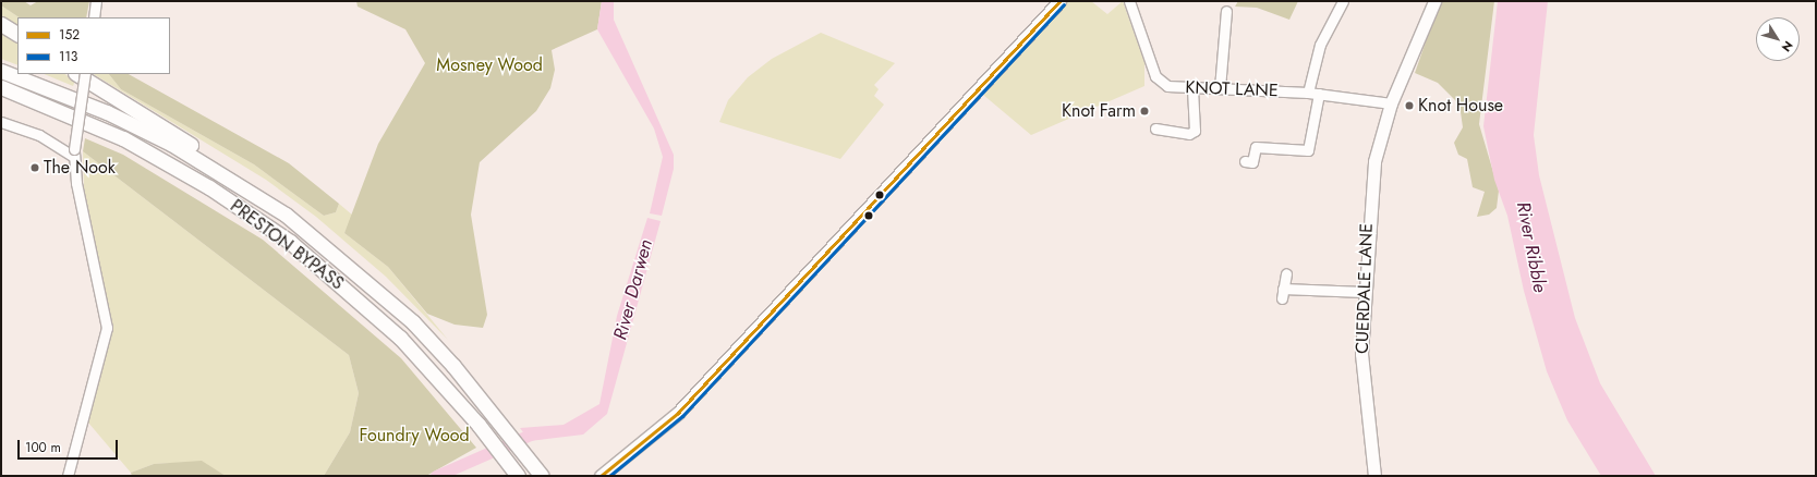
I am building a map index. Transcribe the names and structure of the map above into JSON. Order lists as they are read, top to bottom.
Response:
{
  "streets": {
    "highway": ["PRESTON BYPASS"],
    "main road": ["CUERDALE LANE"],
    "street": ["KNOT LANE"]
  },
  "crossings": [
    ["KNOT LANE", "CUERDALE LANE"]
  ],
  "water": ["River Ribble", "River Darwen"],
  "parks": ["Mosney Wood", "Foundry Wood"],
  "places": ["Knot House", "Knot Farm", "The Nook"],
  "lines": ["transit line 152", "transit line 113"],
  "legend": ["152", "113"],
  "scale_bar": "100 m",
  "north": "bottom right"
}
